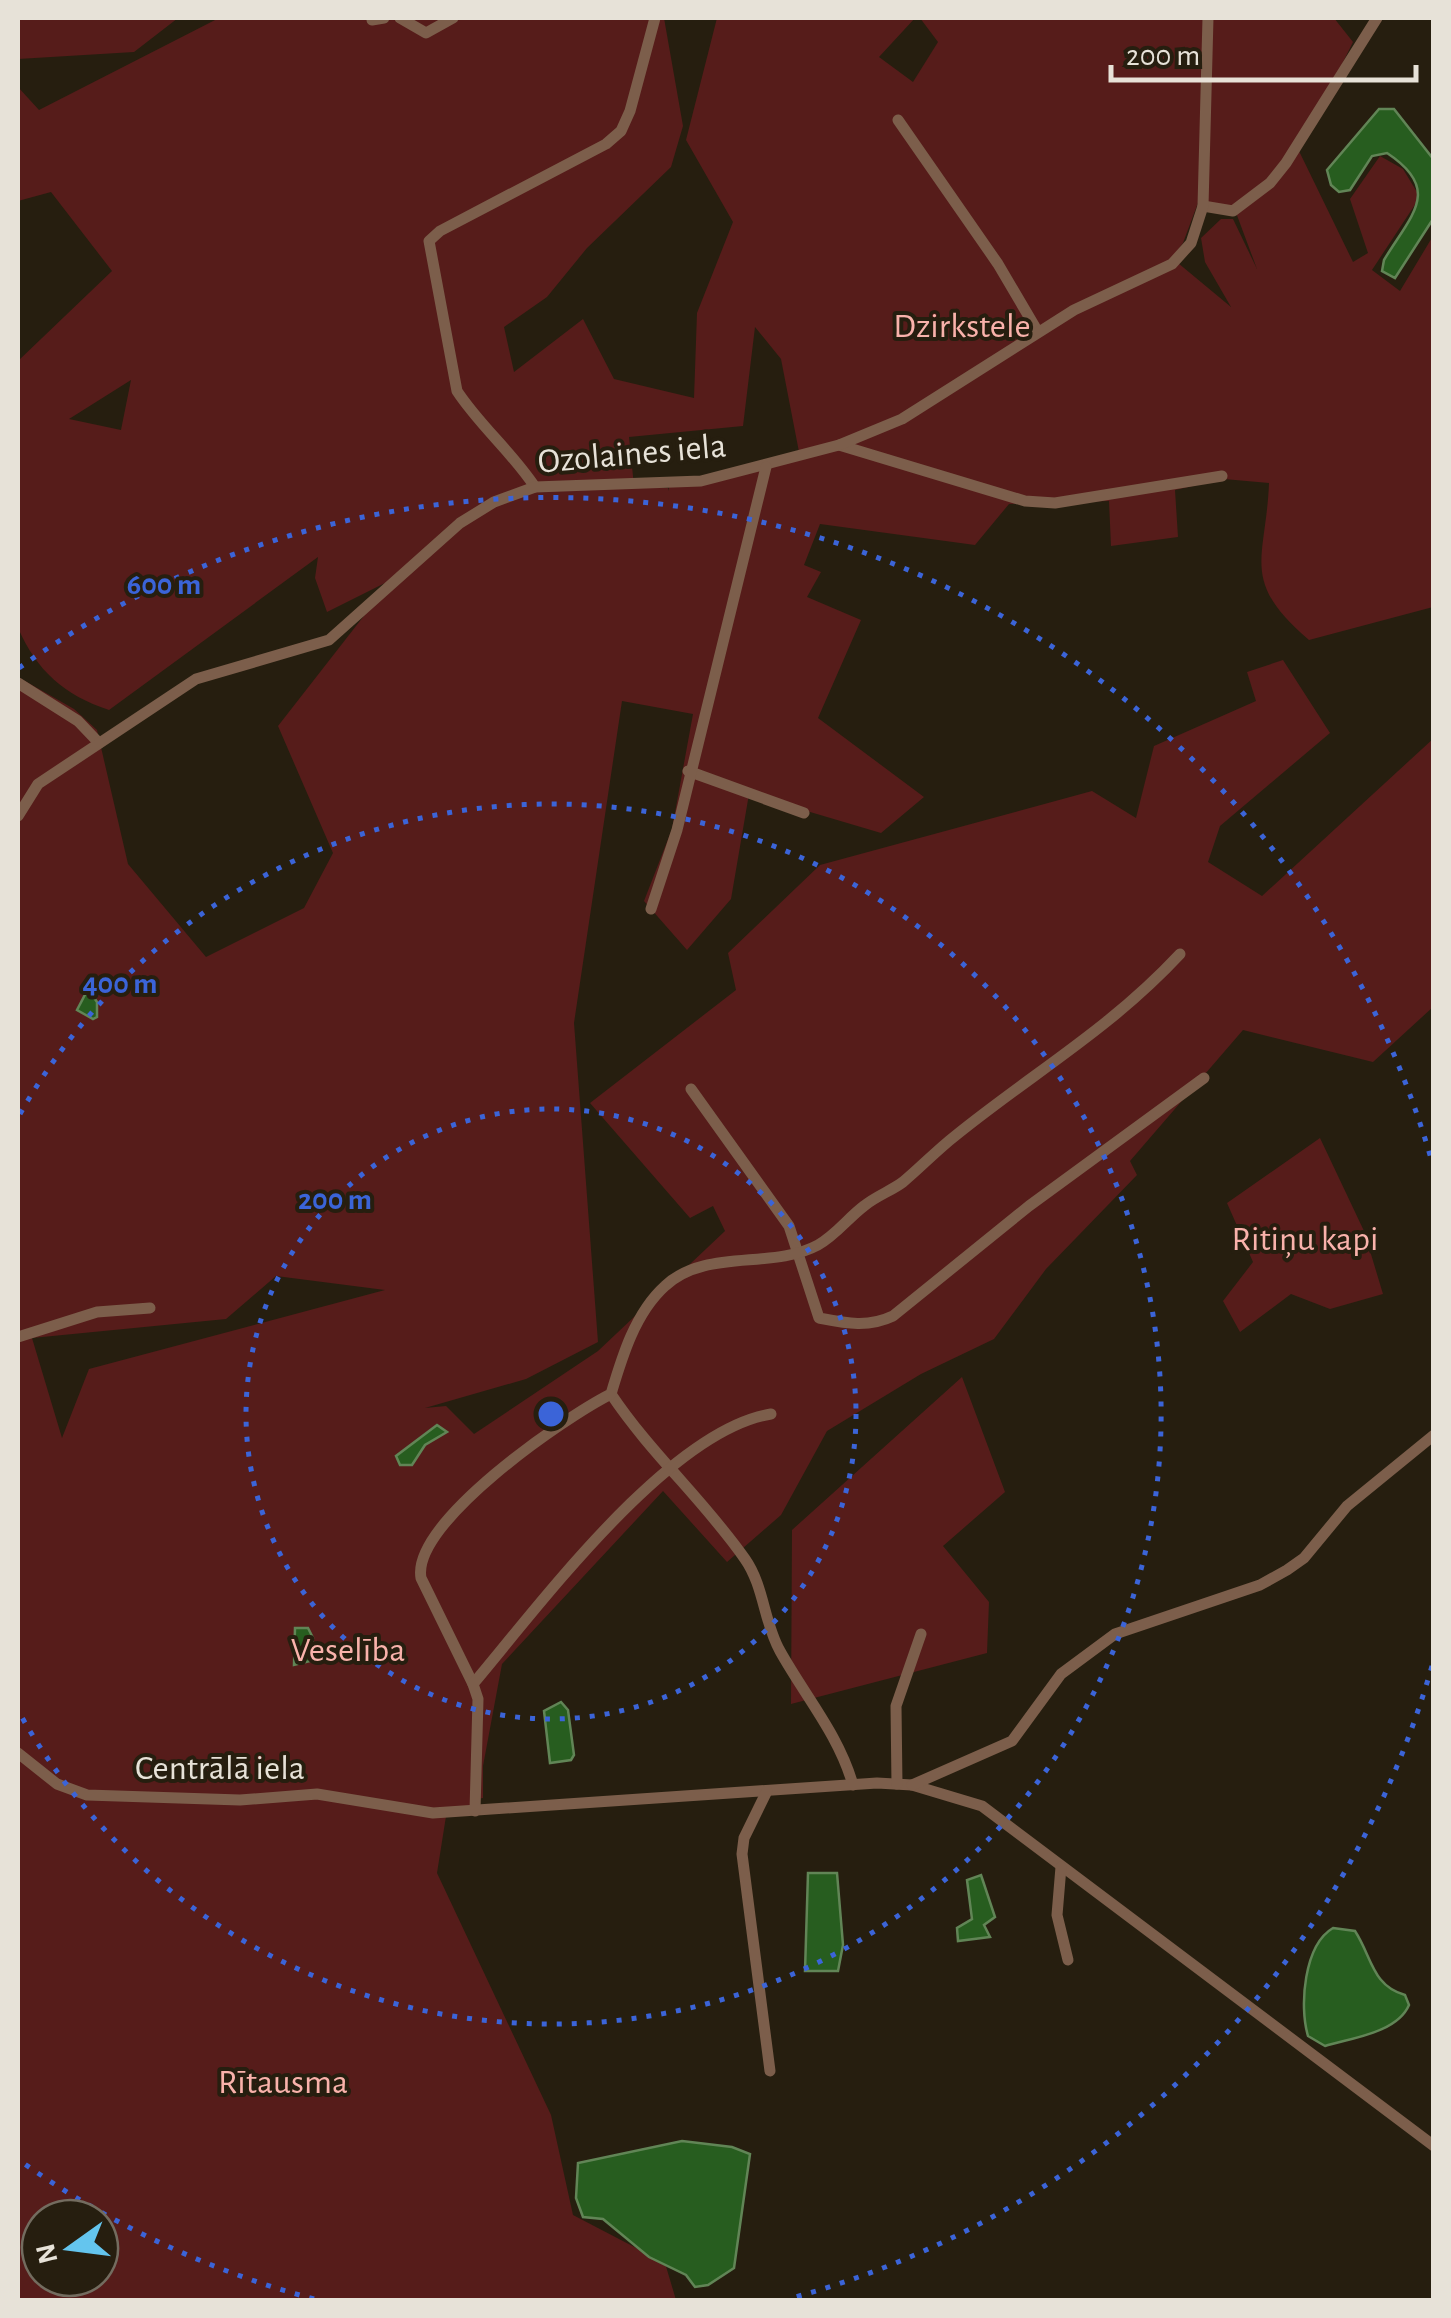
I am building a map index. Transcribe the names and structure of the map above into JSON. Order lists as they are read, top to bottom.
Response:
{
  "streets": {
    "street": ["Ozolaines iela", "Centrālā iela"]
  },
  "parks": [
    "Dzirkstele",
    "Ritiņu kapi",
    "Veselība",
    "Rītausma"
  ],
  "scale_bar": "200 m",
  "north": "left",
  "rings": ["600 m", "400 m", "200 m"]
}
